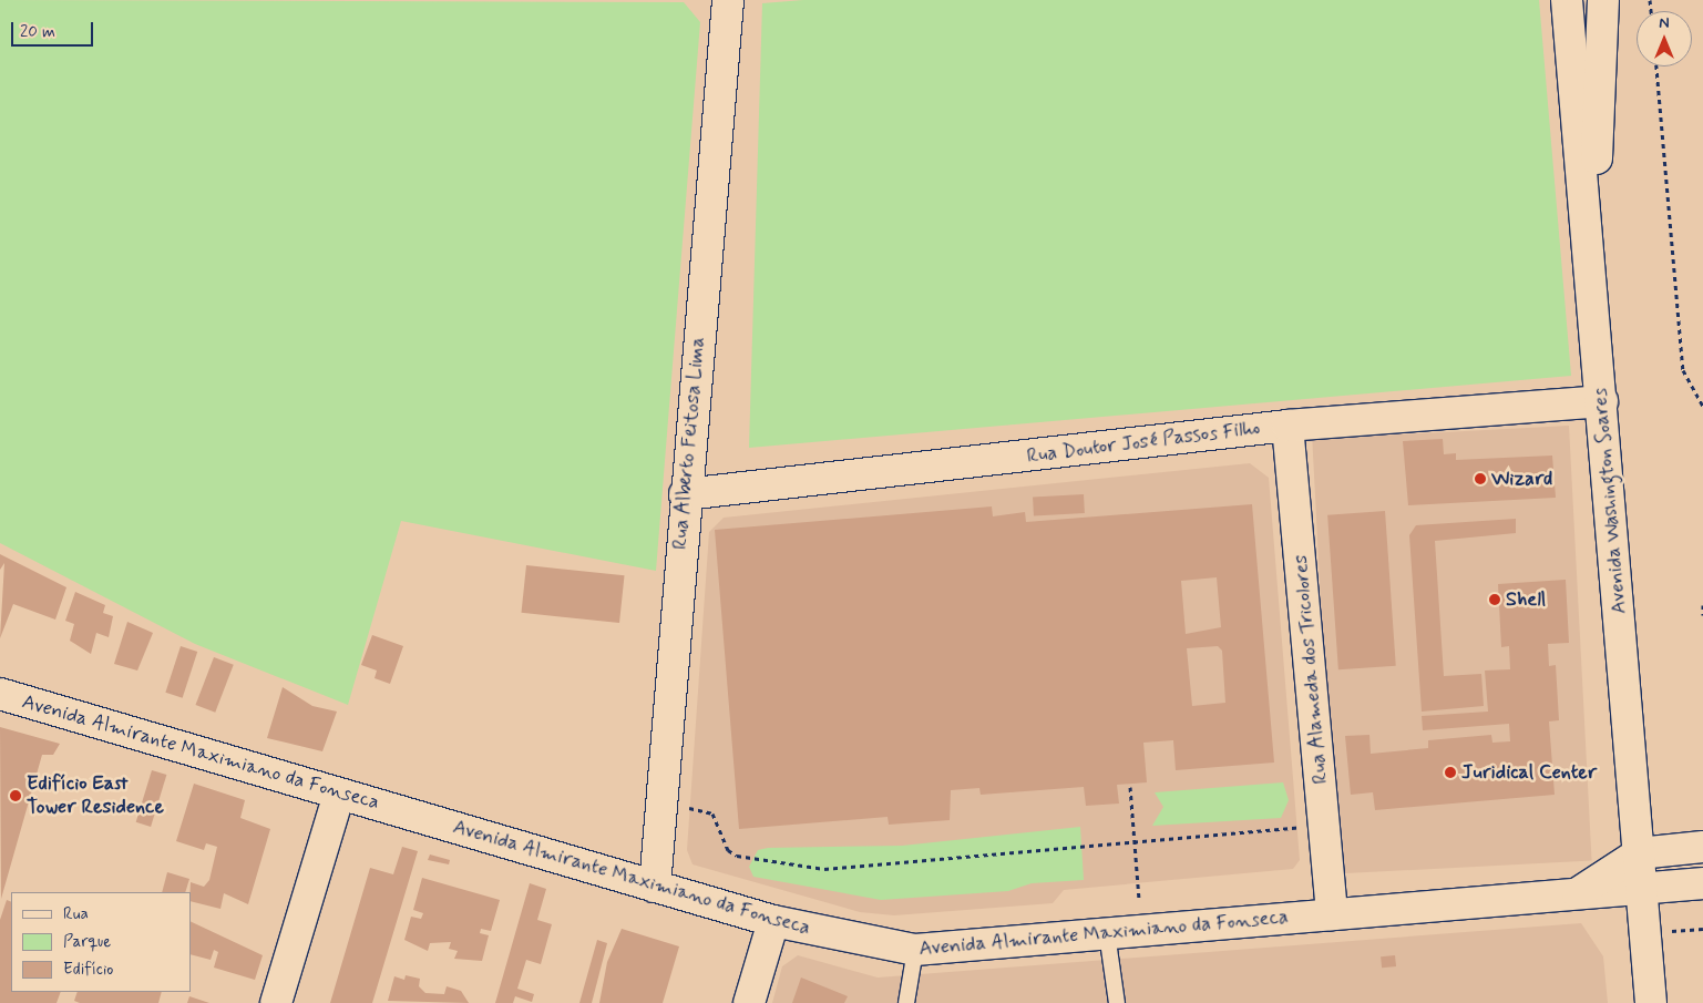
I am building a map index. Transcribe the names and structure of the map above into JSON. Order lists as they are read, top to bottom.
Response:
{
  "streets": {
    "main road": [
      "Rua Doutor José Passos Filho",
      "Rua Alberto Feitosa Lima",
      "Avenida Washington Soares",
      "Rua Alameda dos Tricolores",
      "Avenida Almirante Maximiano da Fonseca"
    ]
  },
  "crossings": [
    ["Rua Doutor José Passos Filho", "Rua Alberto Feitosa Lima"],
    ["Rua Doutor José Passos Filho", "Avenida Washington Soares"],
    ["Rua Doutor José Passos Filho", "Rua Alameda dos Tricolores"],
    ["Rua Alberto Feitosa Lima", "Avenida Almirante Maximiano da Fonseca"],
    ["Avenida Washington Soares", "Avenida Almirante Maximiano da Fonseca"],
    ["Rua Alameda dos Tricolores", "Avenida Almirante Maximiano da Fonseca"]
  ],
  "places": [
    "Wizard",
    "Shell",
    "Juridical Center",
    "Edifício East Tower Residence"
  ],
  "legend": ["Rua", "Parque", "Edifício"],
  "scale_bar": "20 m",
  "north": "top"
}
